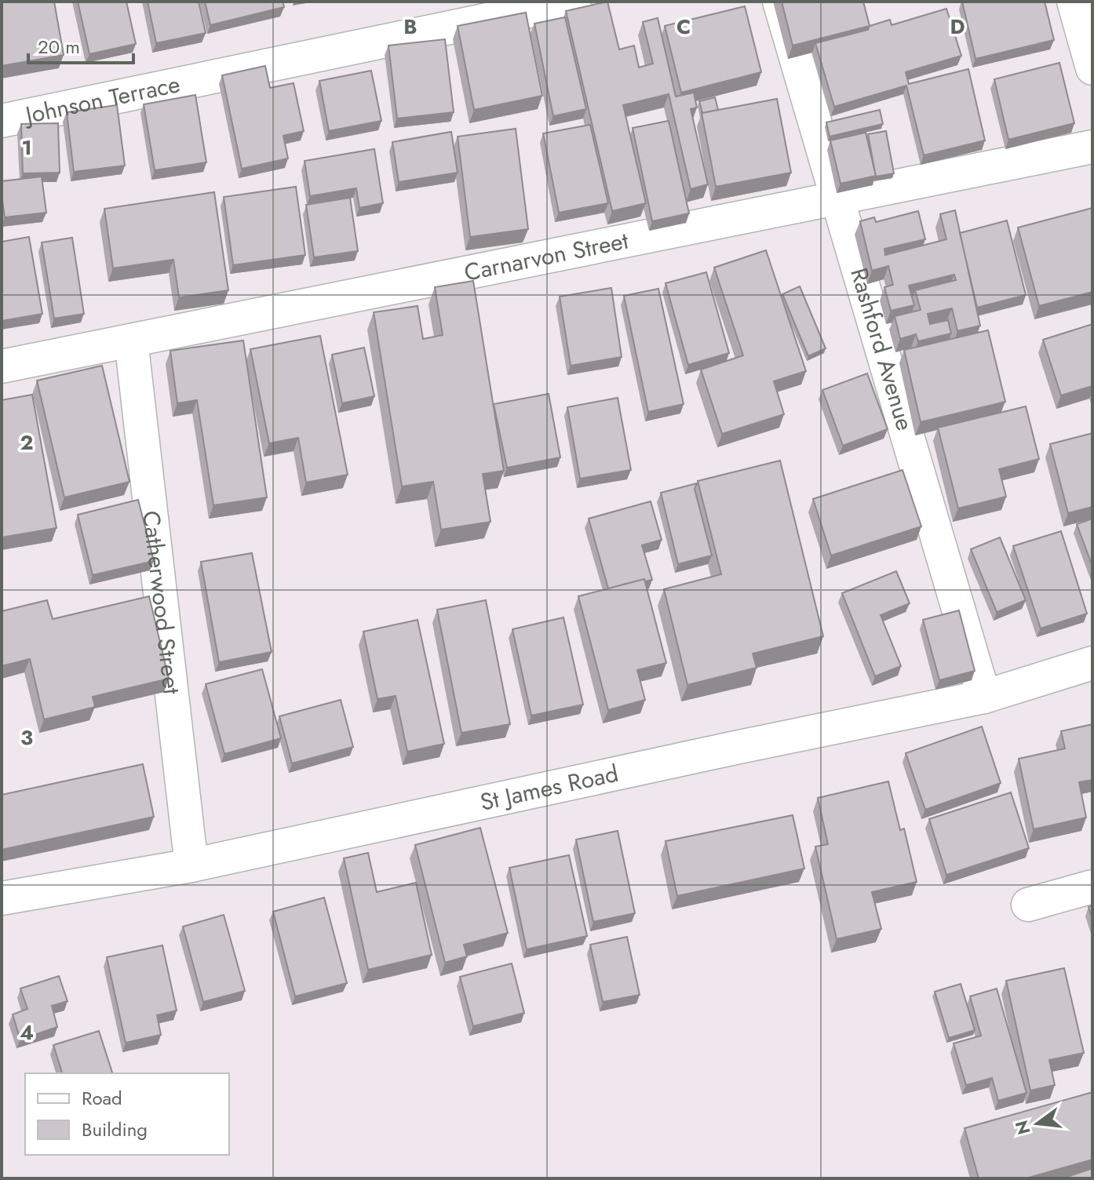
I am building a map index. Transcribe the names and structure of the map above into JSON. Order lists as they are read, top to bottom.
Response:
{
  "streets": {
    "street": [
      "Johnson Terrace",
      "Carnarvon Street",
      "Rashford Avenue",
      "Catherwood Street",
      "St James Road"
    ]
  },
  "crossings": [
    ["Carnarvon Street", "Rashford Avenue"],
    ["Carnarvon Street", "Catherwood Street"],
    ["Rashford Avenue", "St James Road"],
    ["Catherwood Street", "St James Road"]
  ],
  "legend": ["Road", "Building"],
  "scale_bar": "20 m",
  "north": "left",
  "grid": {
    "columns": ["B", "C", "D"],
    "rows": [
      "1",
      "2",
      "3",
      "4"
    ]
  }
}
